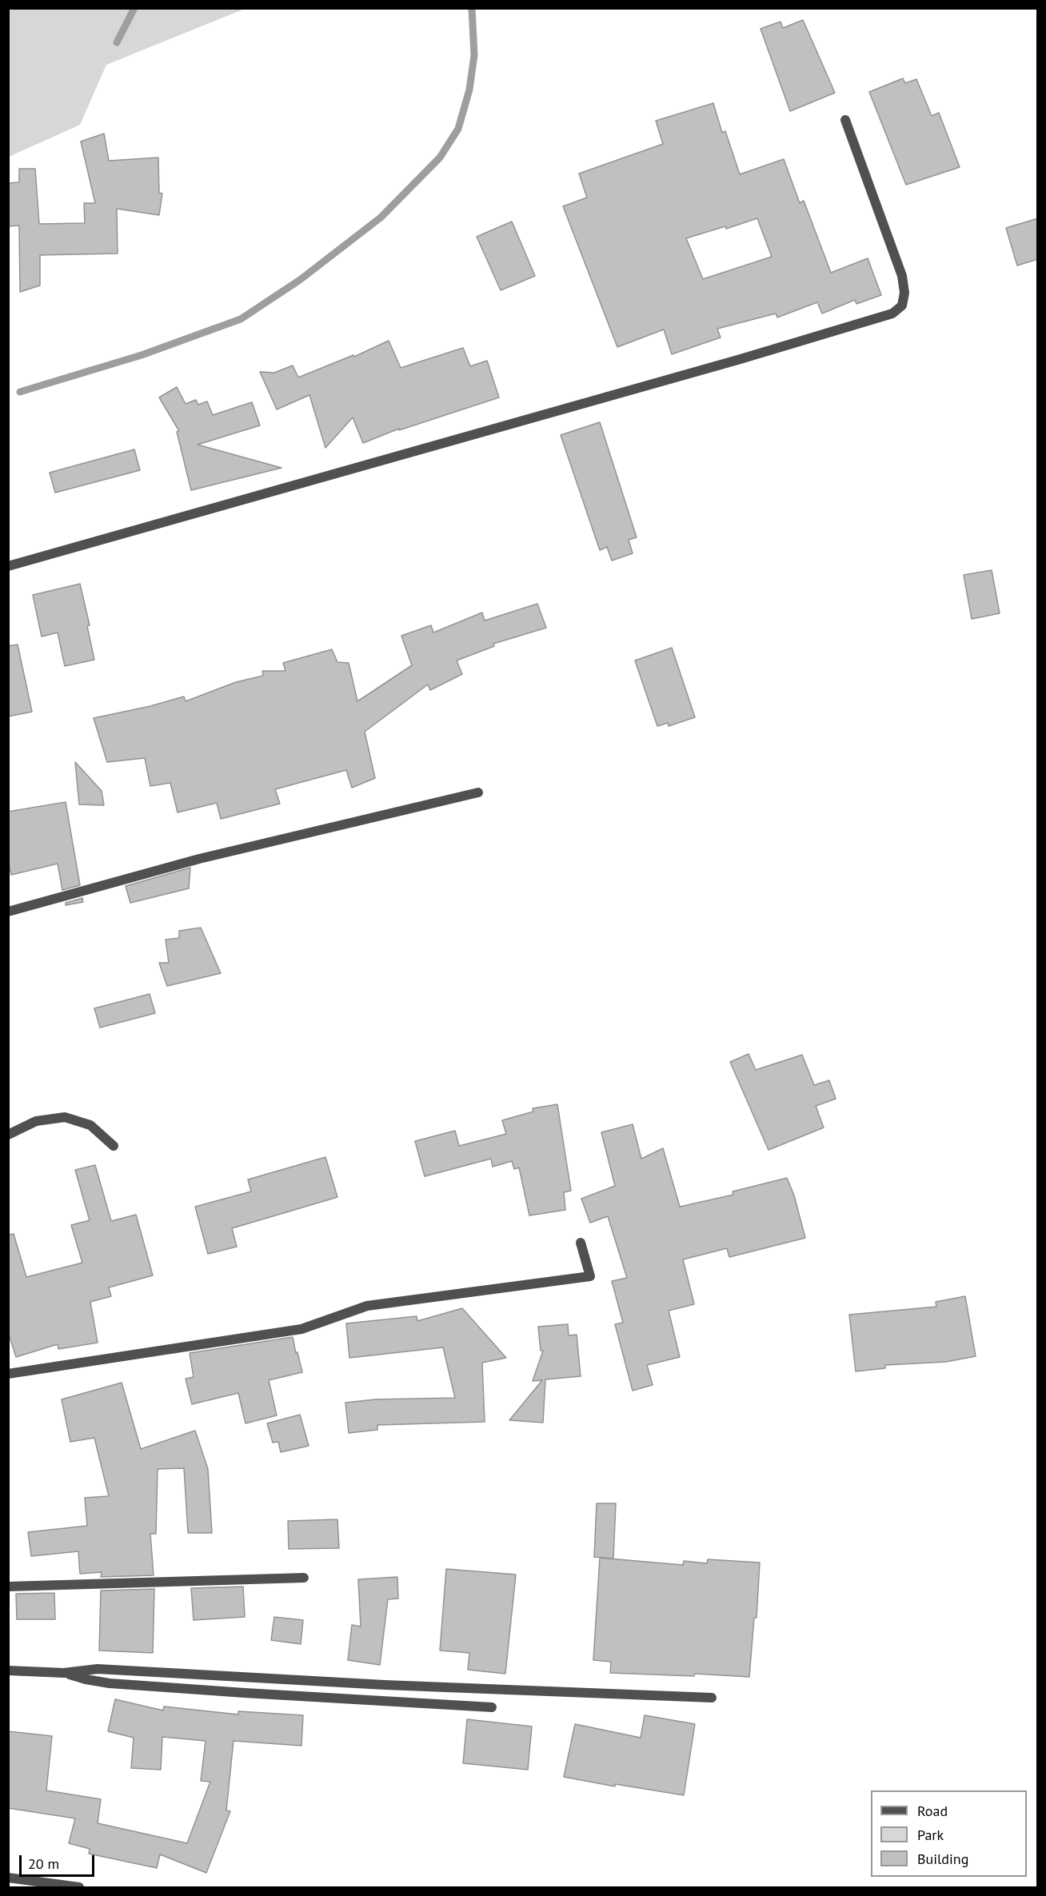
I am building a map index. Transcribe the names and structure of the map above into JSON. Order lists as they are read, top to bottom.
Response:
{
  "legend": ["Road", "Park", "Building"],
  "scale_bar": "20 m"
}
